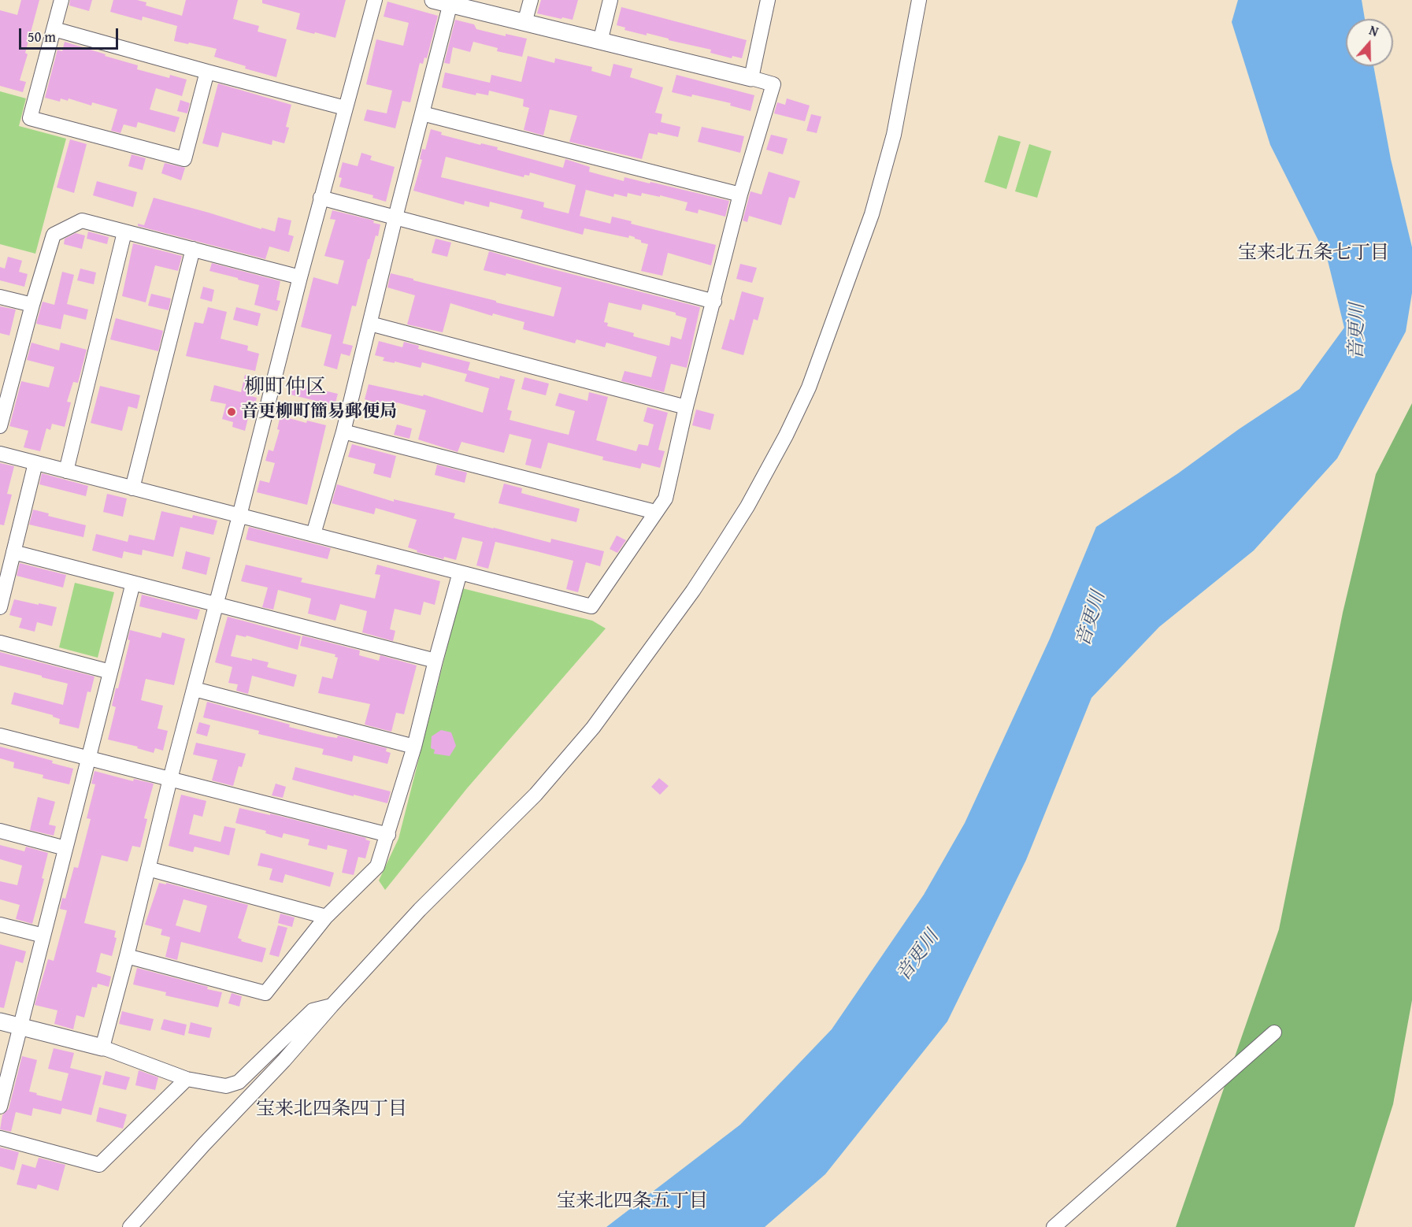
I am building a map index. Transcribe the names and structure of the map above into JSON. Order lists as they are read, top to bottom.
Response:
{
  "districts": [
    "宝来北五条七丁目",
    "柳町仲区",
    "宝来北四条四丁目",
    "宝来北四条五丁目"
  ],
  "water": ["音更川"],
  "places": ["音更柳町簡易郵便局"],
  "scale_bar": "50 m",
  "north": "top"
}
